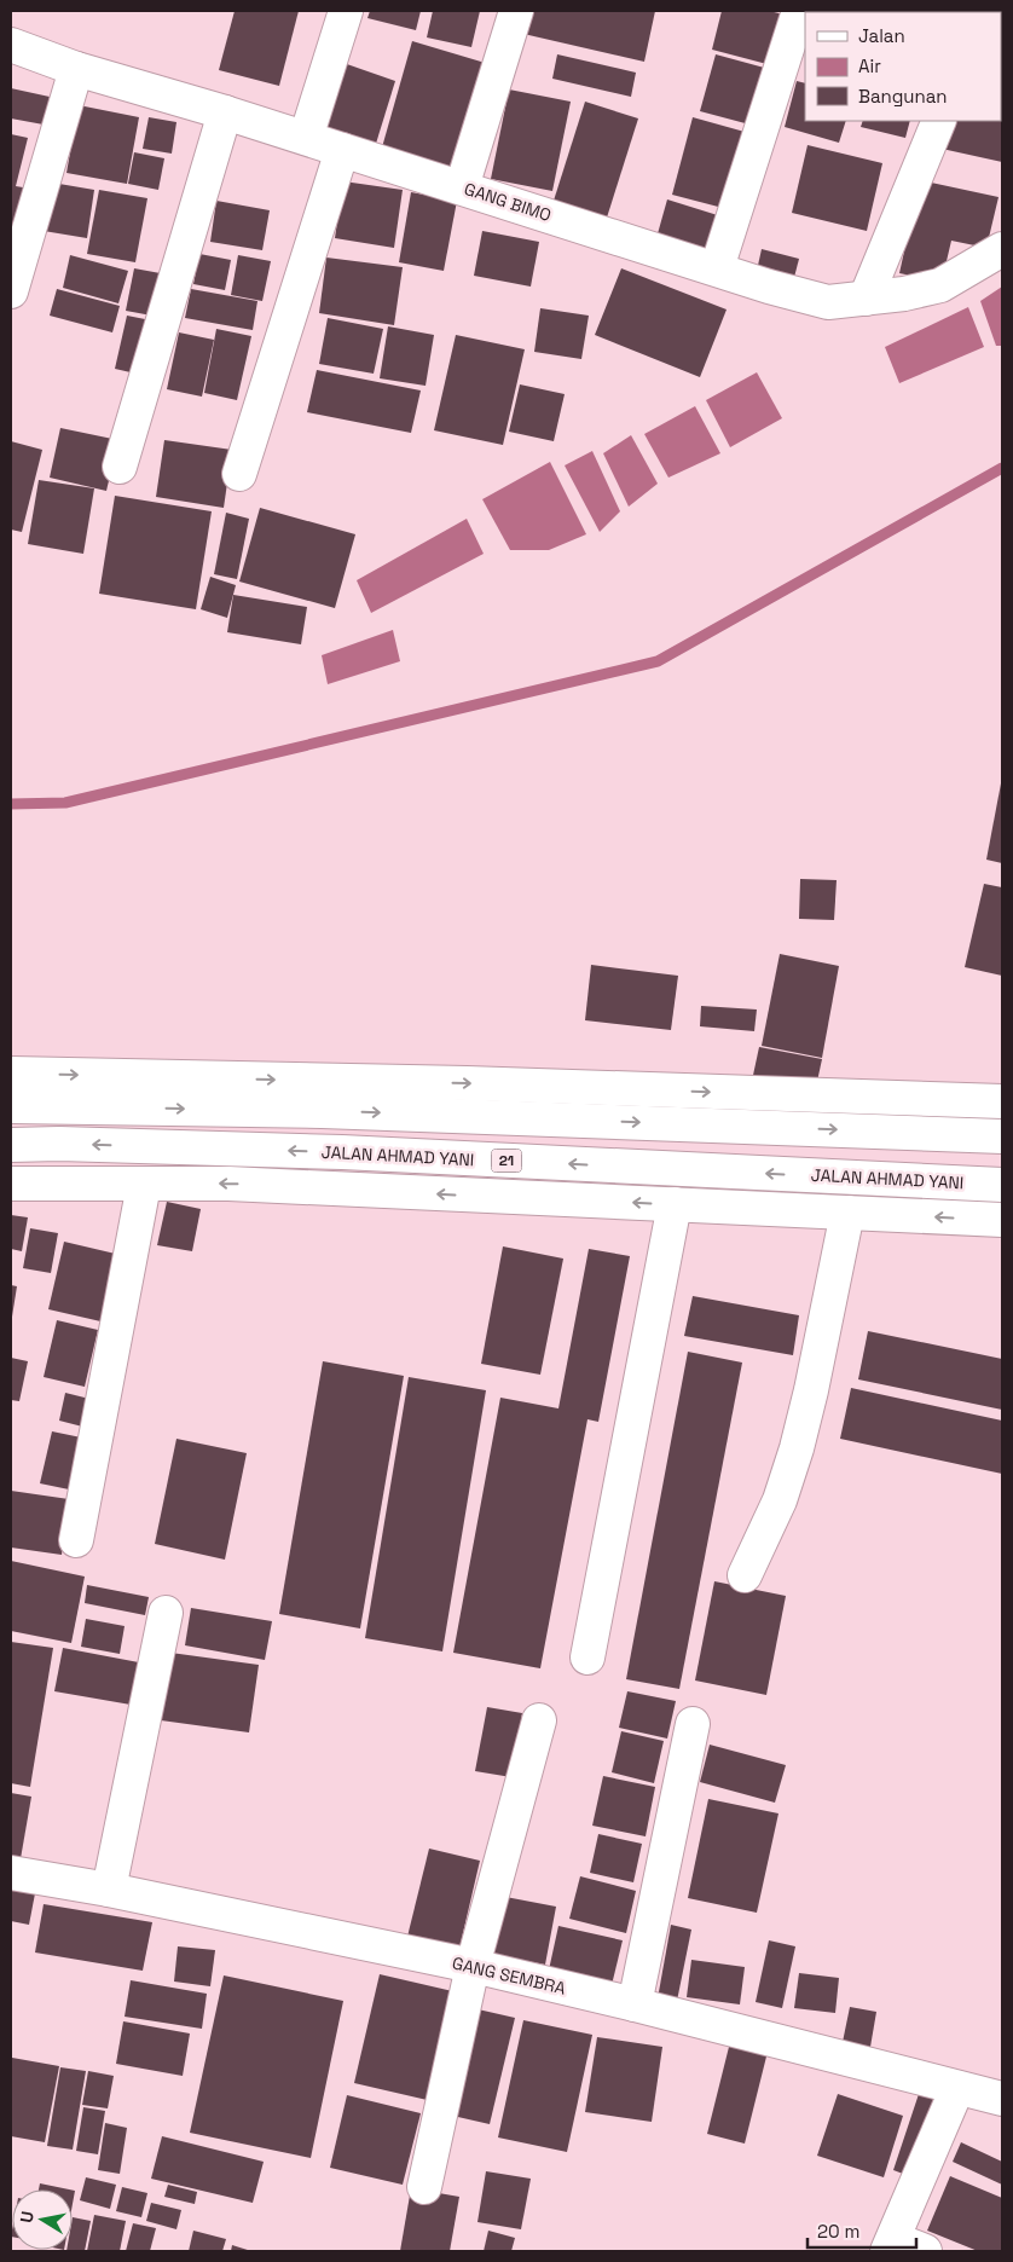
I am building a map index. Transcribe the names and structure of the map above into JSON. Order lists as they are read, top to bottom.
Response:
{
  "streets": {
    "main road": [
      "GANG BIMO",
      "JALAN AHMAD YANI",
      "21",
      "GANG SEMBRA"
    ]
  },
  "legend": ["Jalan", "Air", "Bangunan"],
  "scale_bar": "20 m",
  "north": "left"
}
